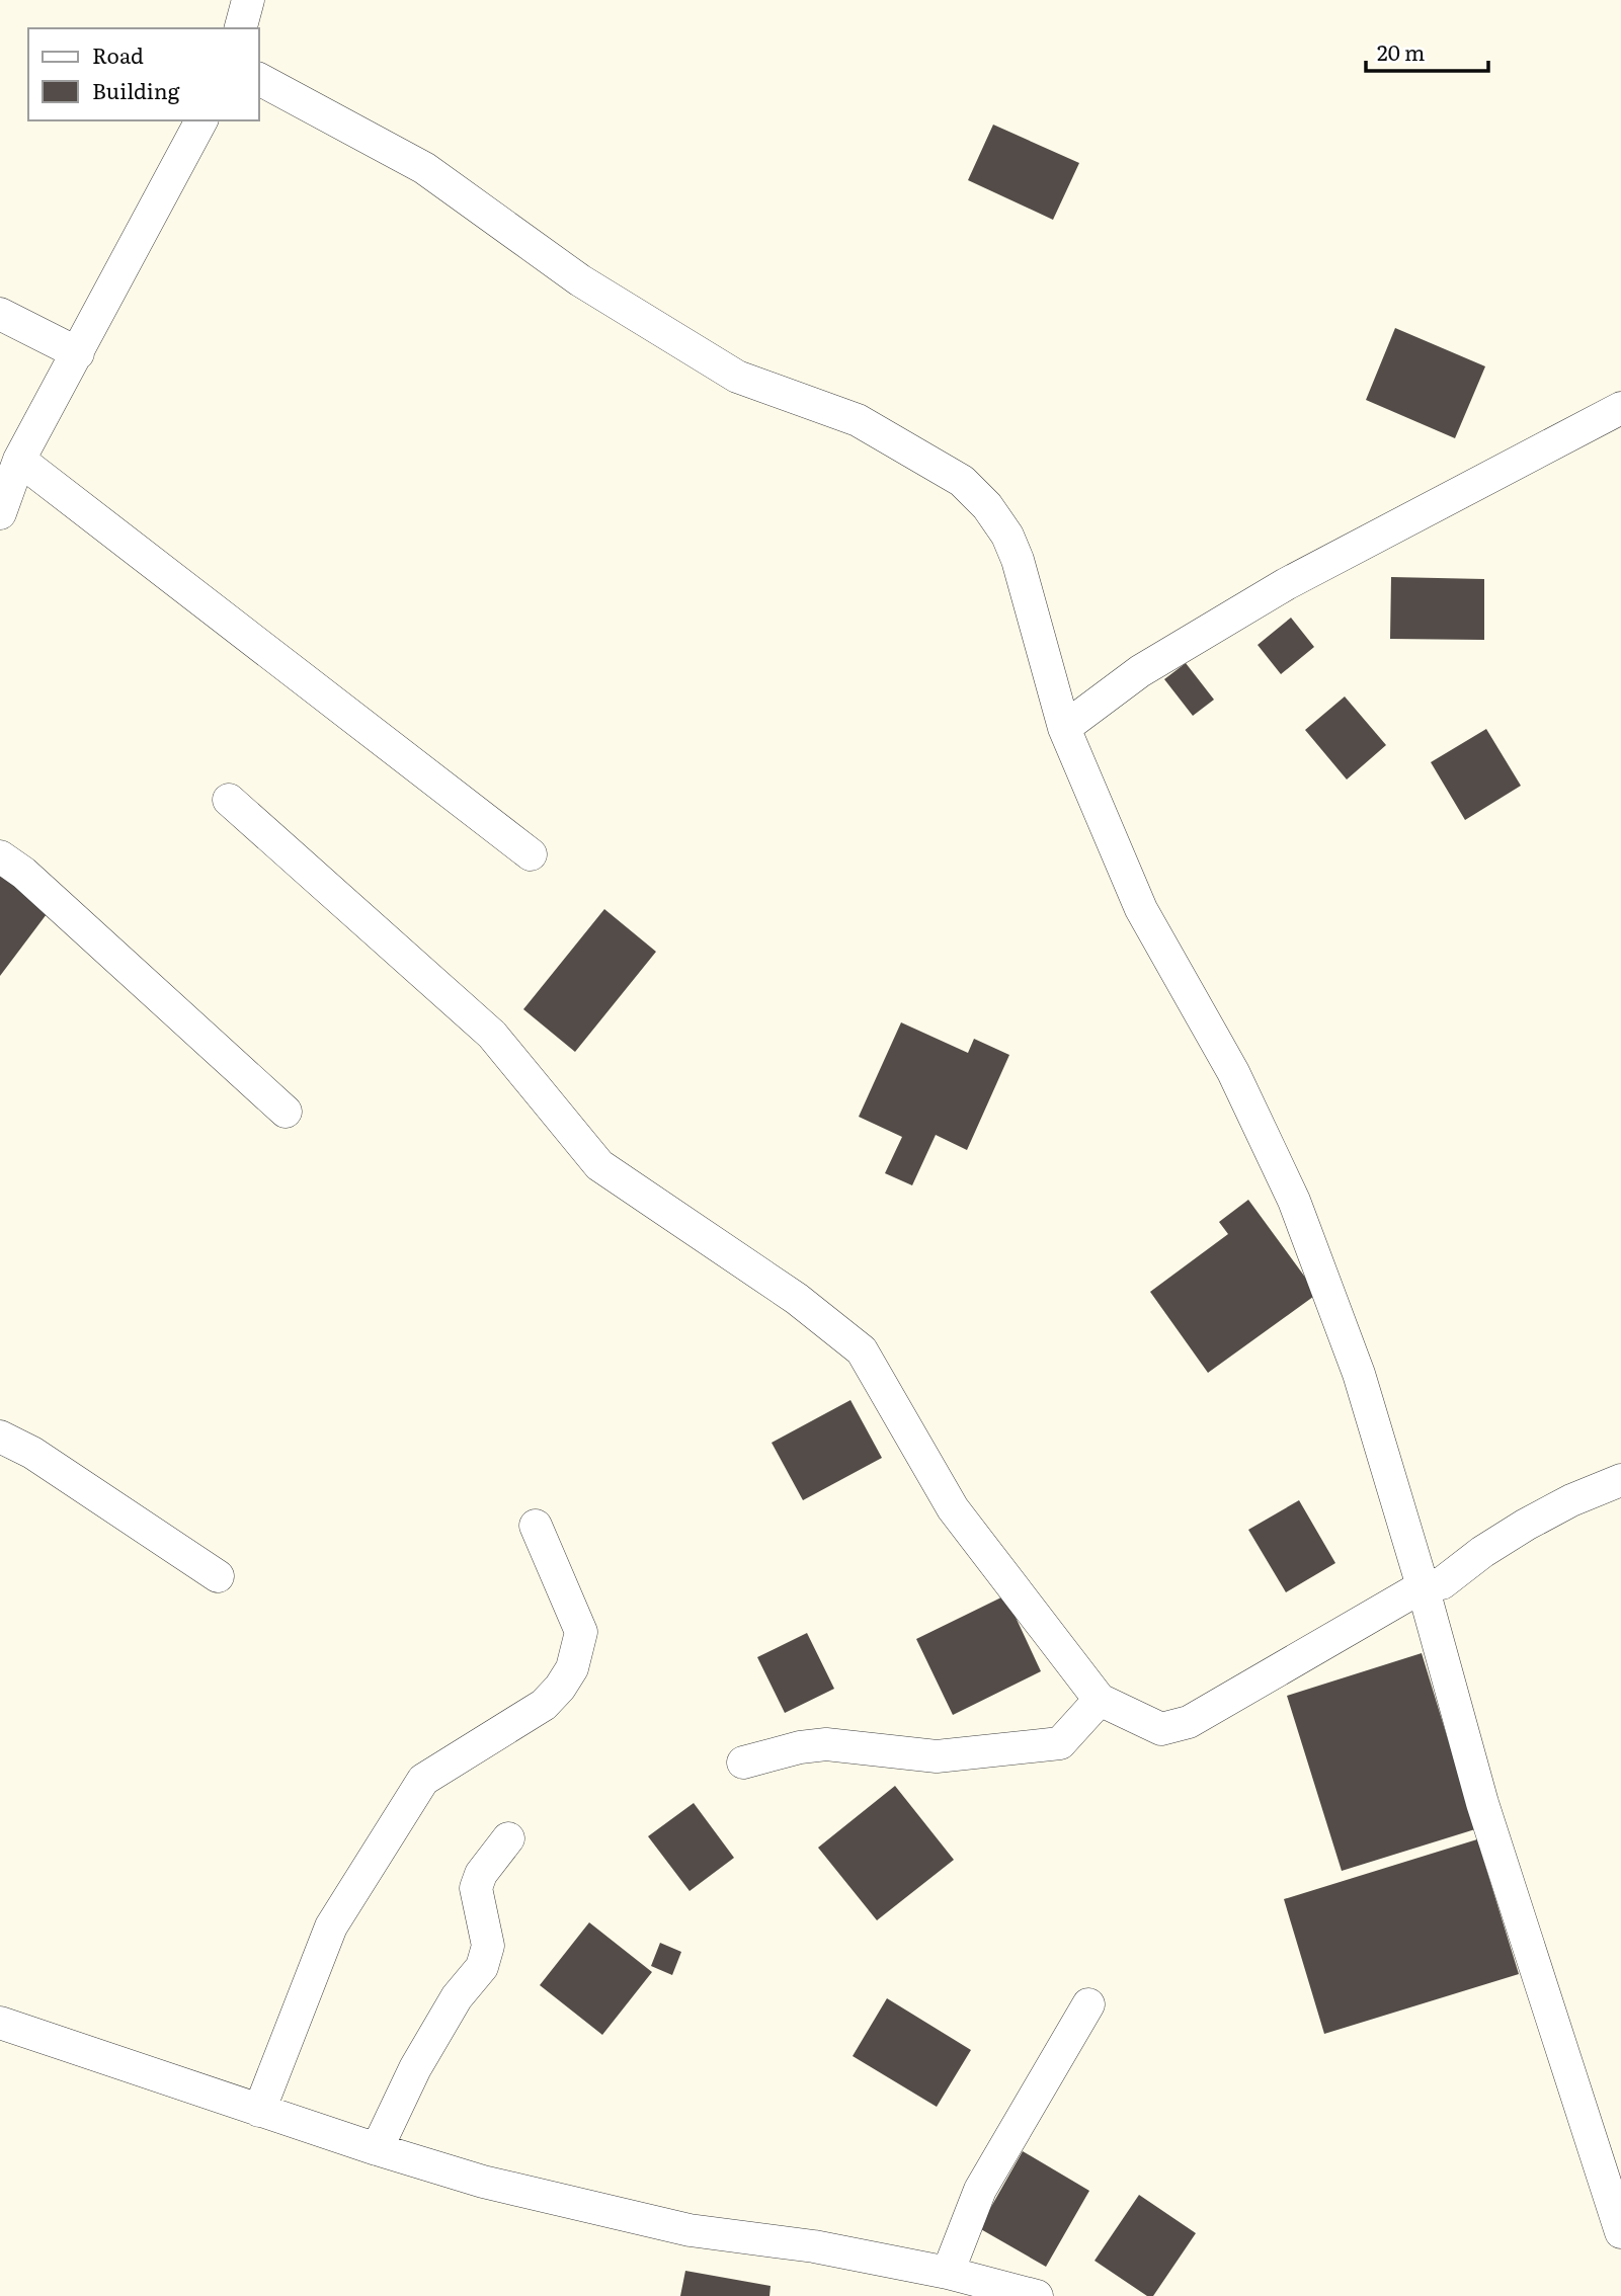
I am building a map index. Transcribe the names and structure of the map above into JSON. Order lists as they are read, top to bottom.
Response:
{
  "legend": ["Road", "Building"],
  "scale_bar": "20 m"
}
